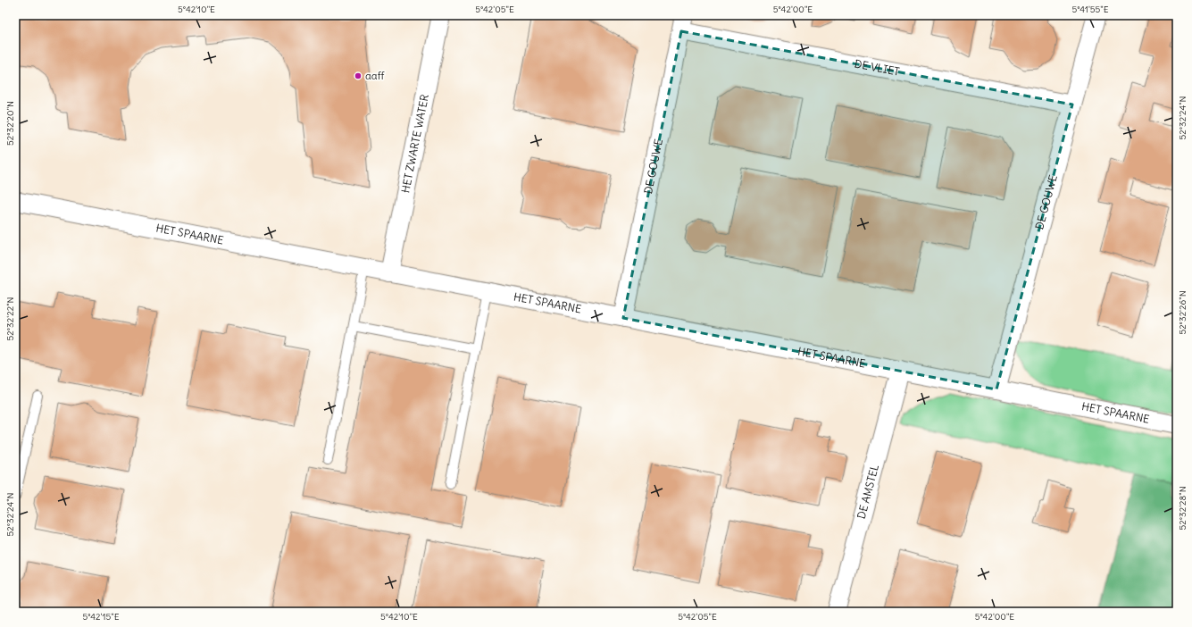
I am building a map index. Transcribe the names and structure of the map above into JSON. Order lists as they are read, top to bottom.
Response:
{
  "streets": {
    "street": [
      "DE VLIET",
      "HET ZWARTE WATER",
      "DE GOUWE",
      "HET SPAARNE",
      "DE AMSTEL"
    ]
  },
  "crossings": [
    ["DE VLIET", "DE GOUWE"],
    ["HET ZWARTE WATER", "HET SPAARNE"],
    ["DE GOUWE", "HET SPAARNE"],
    ["HET SPAARNE", "DE AMSTEL"]
  ],
  "places": ["aaff"],
  "coordinates": [
    "5°42'10\"E",
    "5°42'05\"E",
    "5°42'00\"E",
    "5°41'55\"E",
    "52°32'24\"N",
    "52°32'20\"N",
    "52°32'26\"N",
    "52°32'22\"N",
    "52°32'28\"N",
    "5°42'15\"E"
  ]
}
